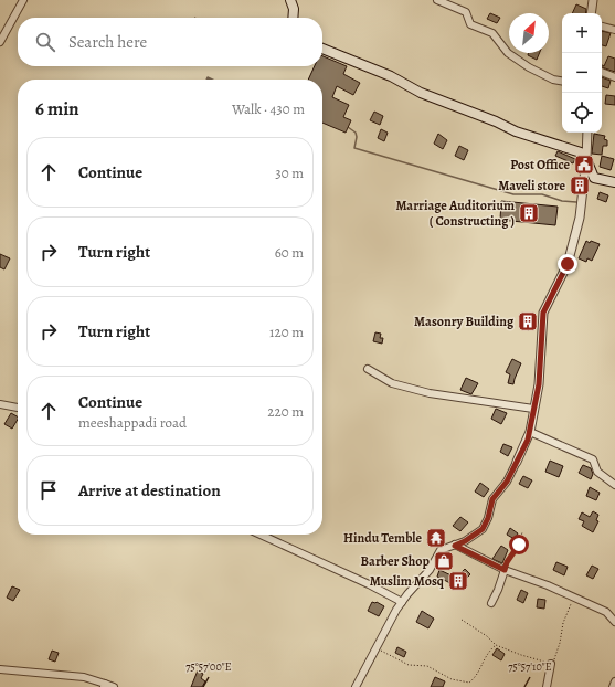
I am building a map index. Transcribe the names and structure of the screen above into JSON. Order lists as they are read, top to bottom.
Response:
{
  "places": {
    "public building": ["Post Office"],
    "building": [
      "Maveli store",
      "Marriage Auditorium ( Constructing )",
      "Masonry Building",
      "Muslim Mosq"
    ],
    "temple": ["Hindu Temble"],
    "shop": ["Barber Shop"]
  },
  "north": "top right",
  "page": {
    "map_buttons": ["+", "−"],
    "search": "Search here",
    "heading": ["6 min", "Walk · 430 m"],
    "list": [
      ["Continue", "30 m"],
      ["Turn right", "60 m"],
      ["Turn right", "120 m"],
      ["Continue", "meeshappadi road", "220 m"],
      "Arrive at destination"
    ]
  },
  "coordinates": ["75°57'00\"E", "75°57'10\"E"]
}
